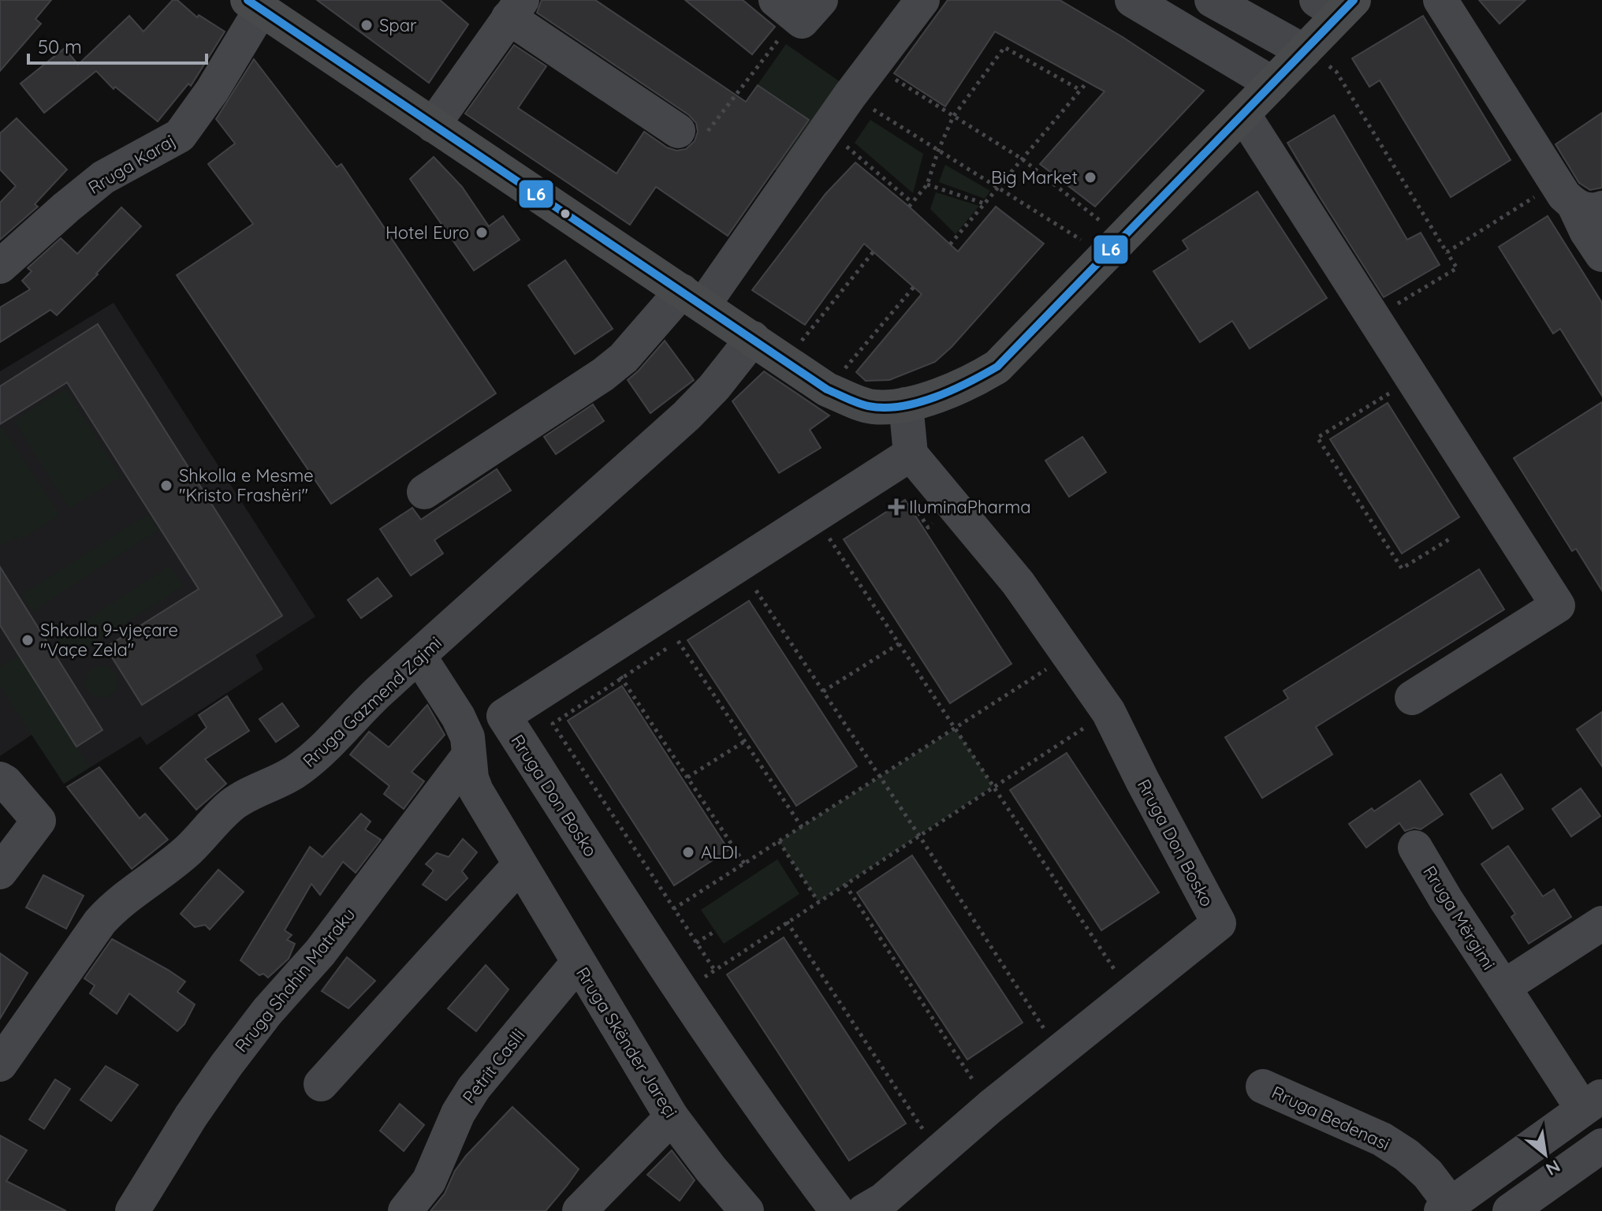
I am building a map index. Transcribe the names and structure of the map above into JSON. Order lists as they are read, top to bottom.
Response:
{
  "streets": {
    "street": [
      "Rruga Karaj",
      "Rruga Gazmend Zajmi",
      "Rruga Don Bosko",
      "Rruga Mërgimi",
      "Rruga Shahin Matraku",
      "Rruga Skënder Jareçi",
      "Petrit Caslli",
      "Rruga Bedenasi"
    ]
  },
  "crossings": [
    ["Rruga Gazmend Zajmi", "Rruga Skënder Jareçi"],
    ["Rruga Shahin Matraku", "Rruga Skënder Jareçi"],
    ["Rruga Skënder Jareçi", "Petrit Caslli"]
  ],
  "places": {
    "other": [
      "Spar",
      "Big Market",
      "Hotel Euro",
      "Shkolla e Mesme \"Kristo Frashëri\"",
      "Shkolla 9-vjeçare \"Vaçe Zela\"",
      "ALDI"
    ],
    "health": ["IluminaPharma"]
  },
  "lines": ["transit line L6"],
  "scale_bar": "50 m",
  "north": "bottom right"
}
